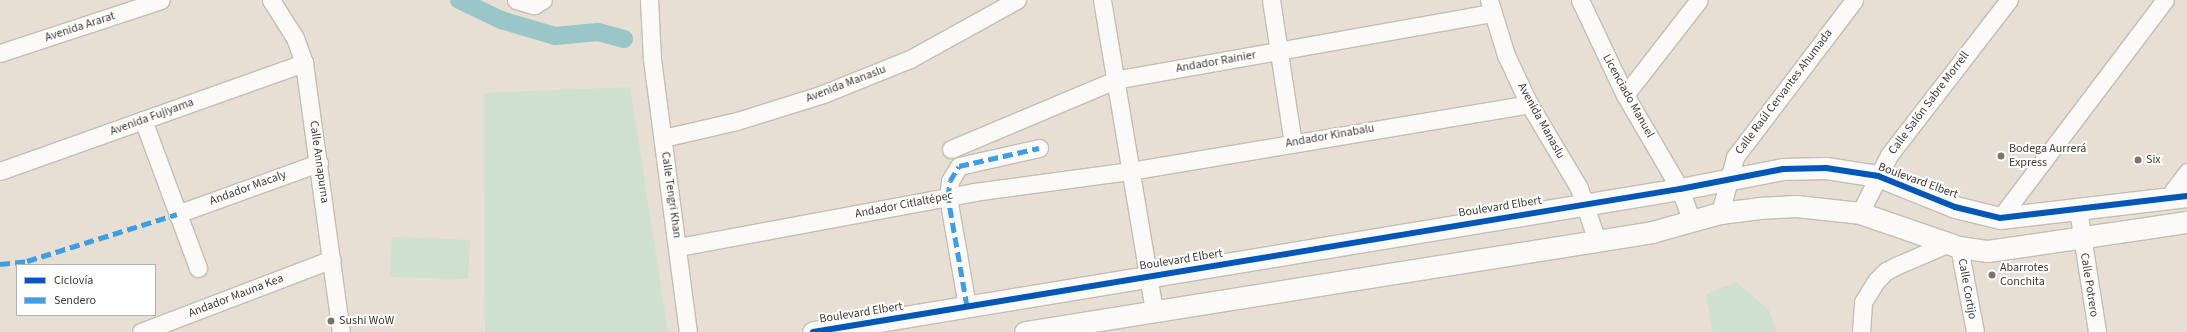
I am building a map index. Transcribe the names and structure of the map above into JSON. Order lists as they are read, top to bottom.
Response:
{
  "streets": {
    "street": [
      "Avenida Ararat",
      "Andador Rainier",
      "Avenida Manaslu",
      "Calle Raúl Cervantes Ahumada",
      "Licenciado Manuel",
      "Calle Salón Sabre Morrell",
      "Avenida Fujiyama",
      "Andador Kinabalu",
      "Calle Annapurna",
      "Boulevard Elbert",
      "Andador Macaly",
      "Calle Tengri Khan",
      "Andador Citlaltépec",
      "Calle Potrero",
      "Calle Cortijo",
      "Andador Mauna Kea"
    ]
  },
  "crossings": [
    ["Andador Rainier", "Avenida Manaslu"],
    ["Andador Rainier", "Boulevard Elbert"],
    ["Avenida Manaslu", "Andador Kinabalu"],
    ["Avenida Manaslu", "Boulevard Elbert"],
    ["Avenida Manaslu", "Calle Tengri Khan"],
    ["Calle Raúl Cervantes Ahumada", "Boulevard Elbert"],
    ["Licenciado Manuel", "Boulevard Elbert"],
    ["Calle Salón Sabre Morrell", "Boulevard Elbert"],
    ["Avenida Fujiyama", "Calle Annapurna"],
    ["Andador Kinabalu", "Boulevard Elbert"],
    ["Andador Kinabalu", "Andador Citlaltépec"],
    ["Calle Annapurna", "Andador Macaly"],
    ["Calle Annapurna", "Andador Mauna Kea"],
    ["Boulevard Elbert", "Andador Citlaltépec"],
    ["Boulevard Elbert", "Calle Potrero"],
    ["Calle Tengri Khan", "Andador Citlaltépec"]
  ],
  "places": [
    "Bodega Aurrerá Express",
    "Six",
    "Abarrotes Conchita",
    "Sushi WoW"
  ],
  "legend": ["Ciclovía", "Sendero"]
}
